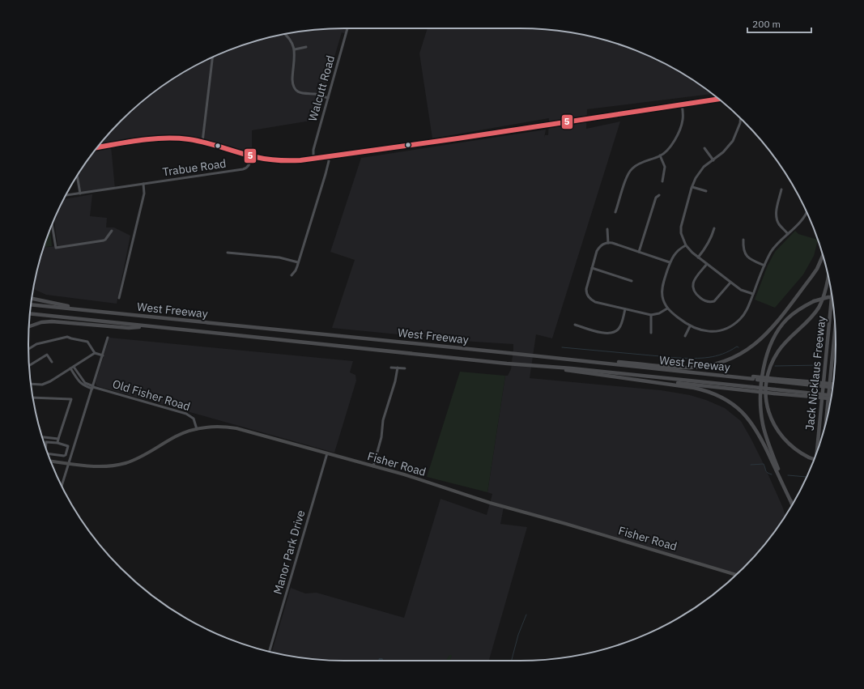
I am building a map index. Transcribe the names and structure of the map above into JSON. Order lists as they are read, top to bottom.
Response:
{
  "streets": {
    "highway": ["West Freeway", "Jack Nicklaus Freeway"],
    "main road": ["Fisher Road"],
    "street": [
      "Walcutt Road",
      "Trabue Road",
      "Old Fisher Road",
      "Manor Park Drive"
    ]
  },
  "crossings": [
    ["Old Fisher Road", "Fisher Road"],
    ["Fisher Road", "Manor Park Drive"]
  ],
  "lines": ["transit line 5"],
  "scale_bar": "200 m"
}
